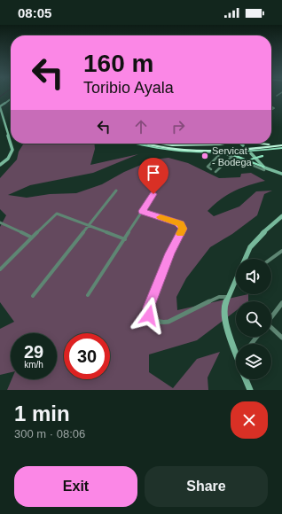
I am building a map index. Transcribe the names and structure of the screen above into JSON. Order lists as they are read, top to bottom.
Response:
{
  "places": ["Servicat - Bodega"],
  "page": {
    "status": "08:05",
    "turn": ["160 m", "Toribio Ayala"],
    "speed": "29 km/h",
    "limit": "30",
    "heading": ["1 min", "300 m · 08:06"],
    "buttons": ["Exit", "Share"]
  }
}
